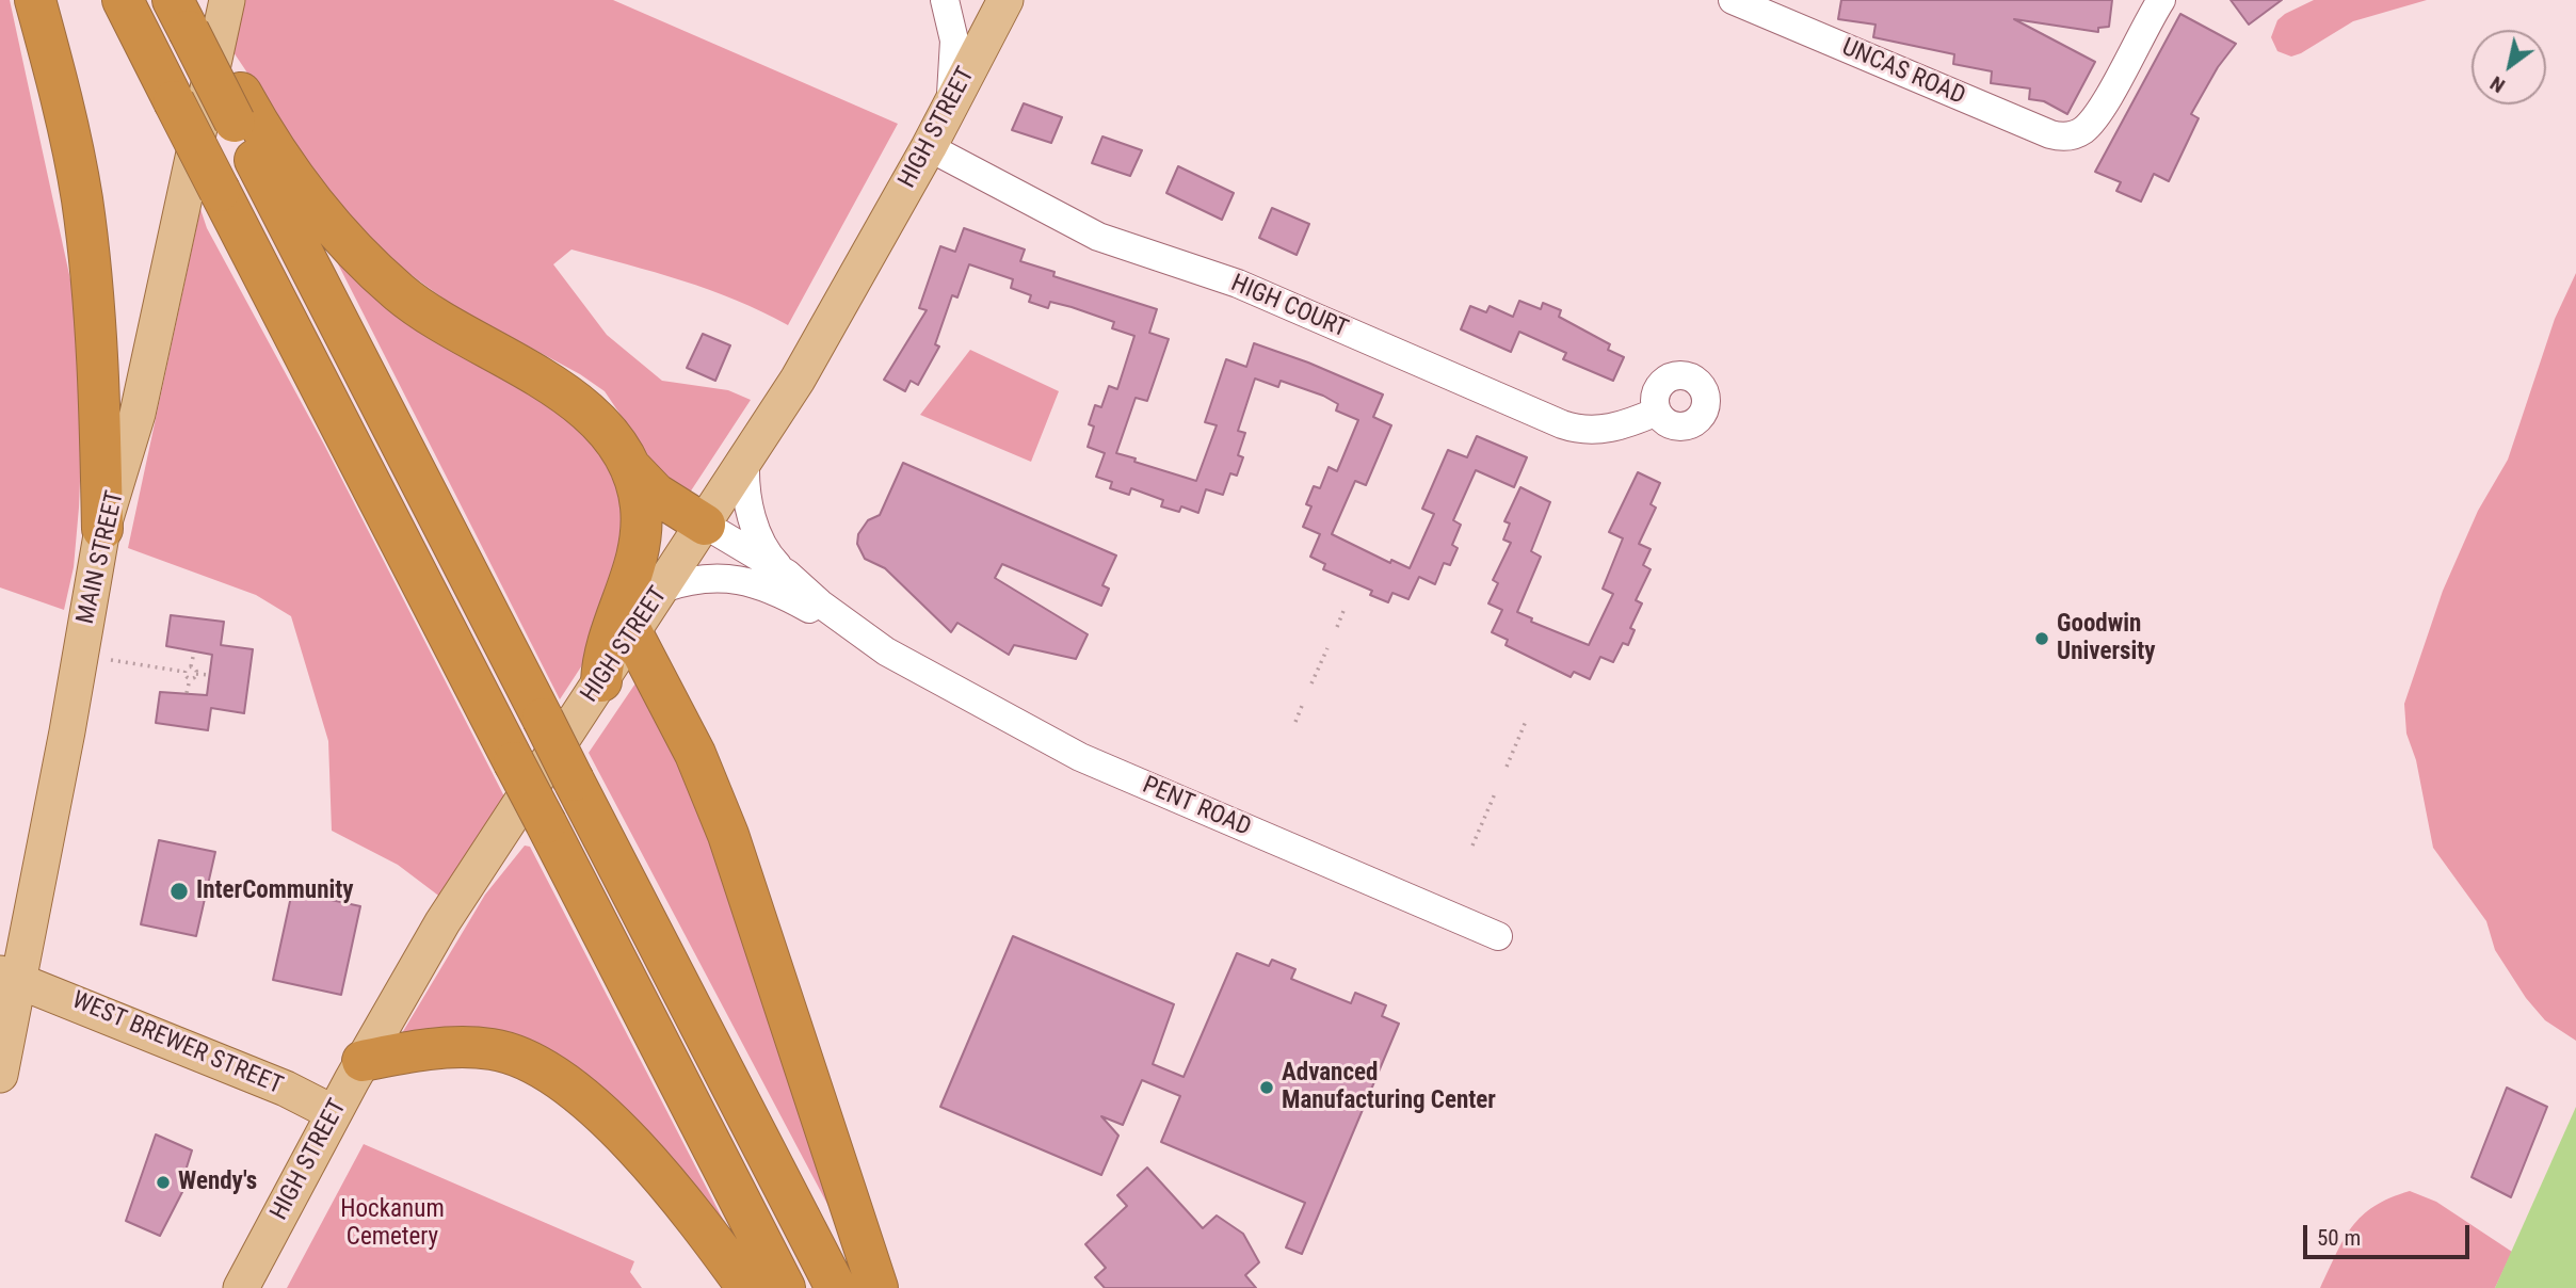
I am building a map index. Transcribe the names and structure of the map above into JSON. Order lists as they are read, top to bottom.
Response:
{
  "streets": {
    "main road": ["HIGH STREET", "MAIN STREET", "WEST BREWER STREET"],
    "street": ["UNCAS ROAD", "HIGH COURT", "PENT ROAD"]
  },
  "crossings": [
    ["HIGH STREET", "HIGH COURT"],
    ["HIGH STREET", "PENT ROAD"],
    ["HIGH STREET", "WEST BREWER STREET"],
    ["MAIN STREET", "WEST BREWER STREET"]
  ],
  "parks": ["Hockanum Cemetery"],
  "places": [
    "Goodwin University",
    "InterCommunity",
    "Advanced Manufacturing Center",
    "Wendy's"
  ],
  "scale_bar": "50 m",
  "north": "bottom left"
}
